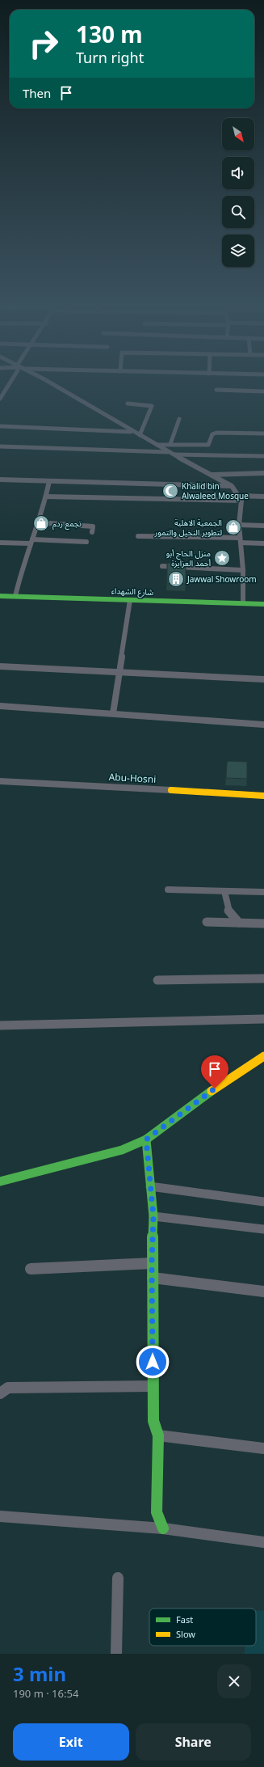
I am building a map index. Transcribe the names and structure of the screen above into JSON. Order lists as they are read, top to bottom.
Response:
{
  "streets": {
    "main road": ["شارع الشهداء", "Abu-Hosni"]
  },
  "places": {
    "mosque": ["Khalid bin Alwaleed Mosque"],
    "shop": ["تجمع ردم", "الجمعية الاهلية لتطوير النخيل والتمور"],
    "place": ["منزل الحاج أبو أحمد العزايزة"],
    "building": ["Jawwal Showroom"]
  },
  "legend": ["Fast", "Slow"],
  "north": "bottom right",
  "page": {
    "turn": ["130 m", "Turn right"],
    "then": "Then",
    "heading": ["3 min", "190 m · 16:54"],
    "buttons": ["Exit", "Share"]
  }
}
